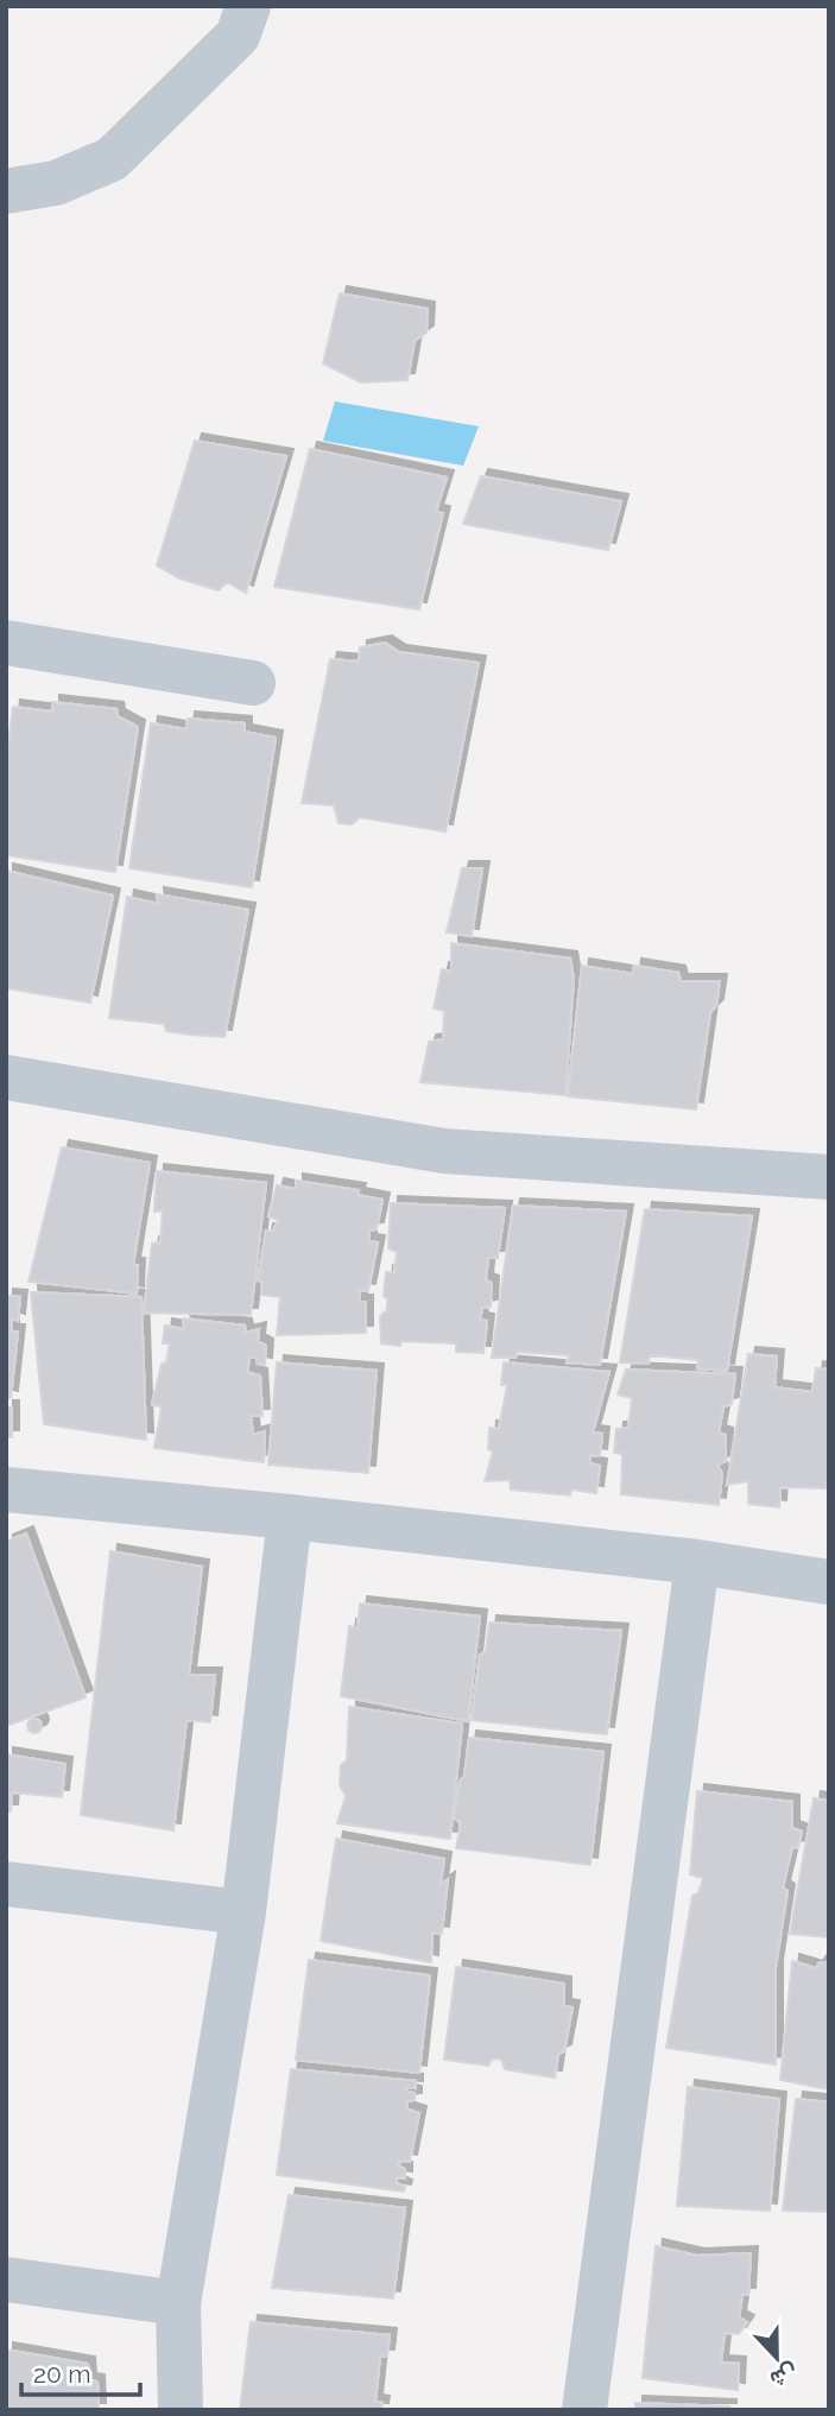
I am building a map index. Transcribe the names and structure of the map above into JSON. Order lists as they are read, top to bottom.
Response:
{
  "scale_bar": "20 m",
  "north": "bottom"
}
